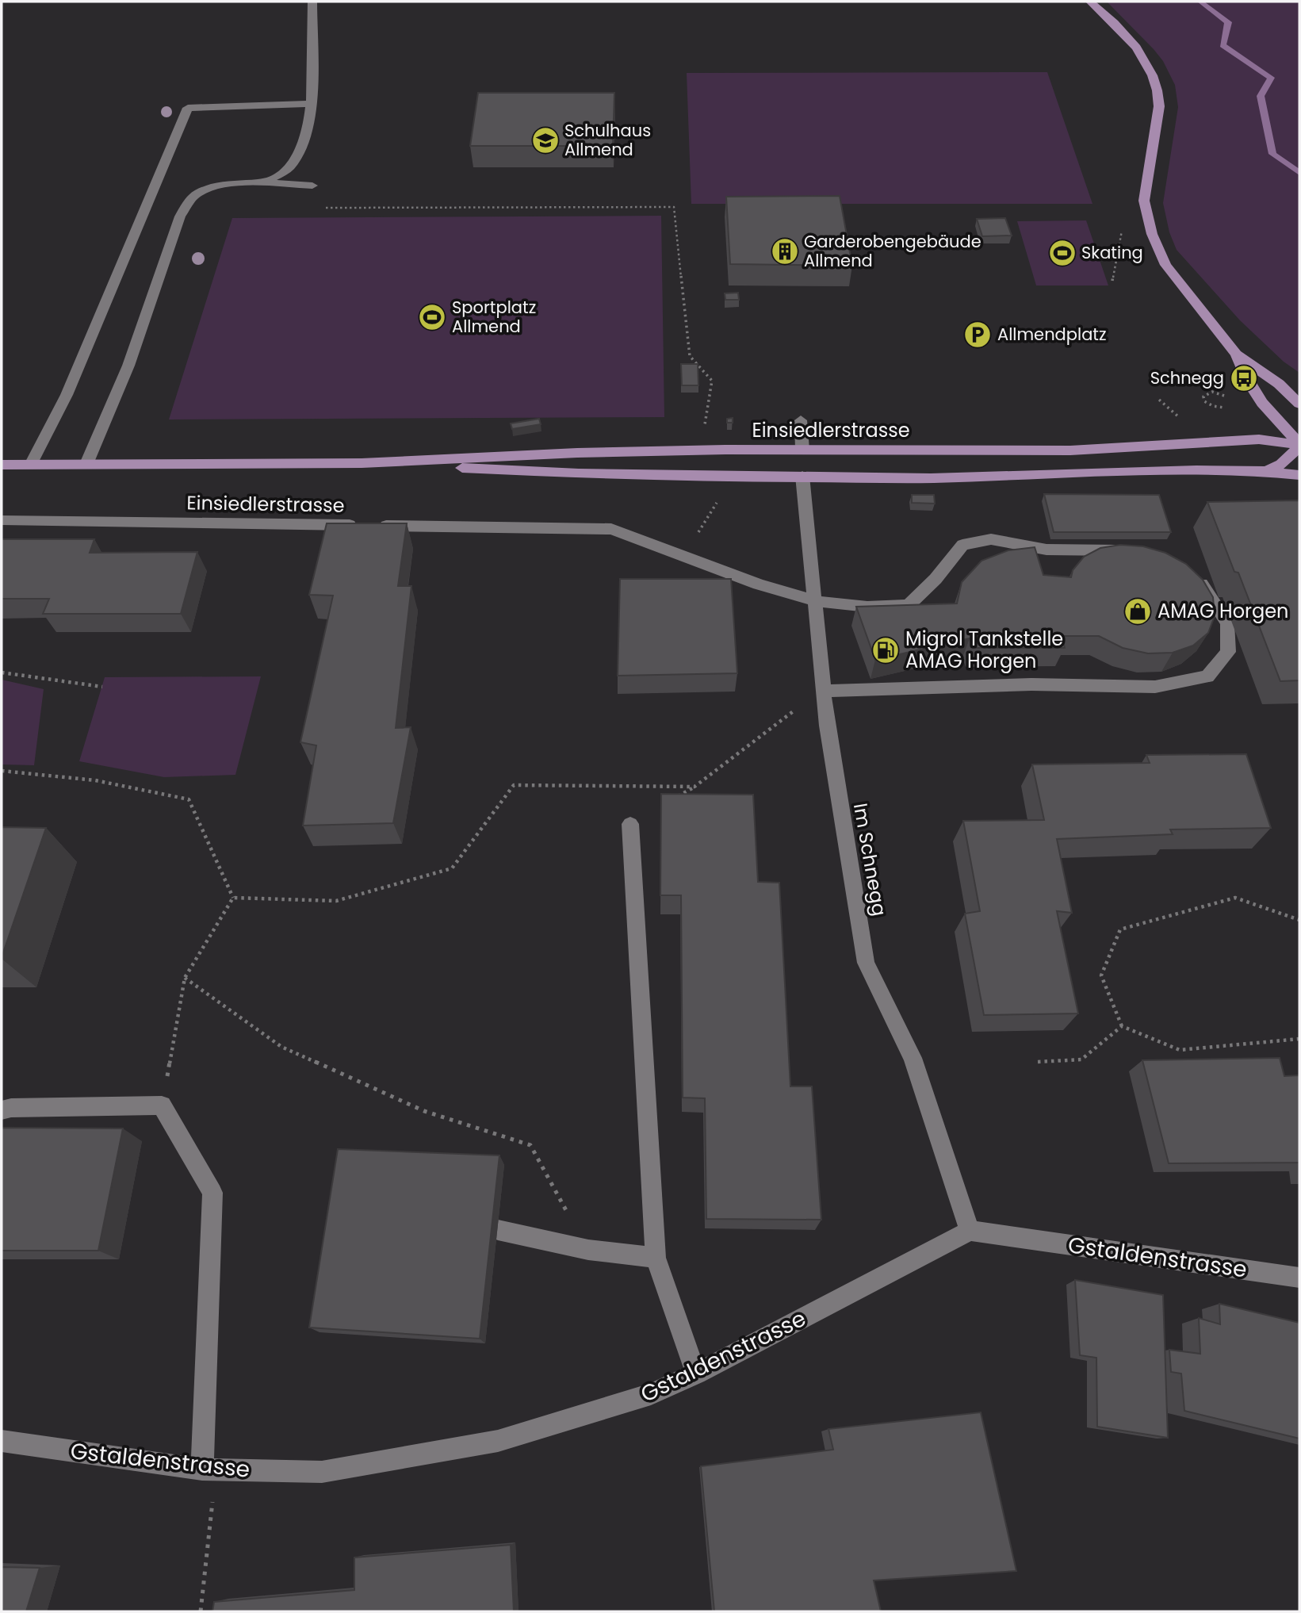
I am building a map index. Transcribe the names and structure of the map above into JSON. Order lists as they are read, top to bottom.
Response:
{
  "streets": {
    "main road": ["Einsiedlerstrasse"],
    "street": ["Im Schnegg", "Gstaldenstrasse"]
  },
  "crossings": [
    ["Einsiedlerstrasse", "Im Schnegg"],
    ["Im Schnegg", "Gstaldenstrasse"]
  ],
  "places": {
    "school or university": ["Schulhaus Allmend"],
    "building": ["Garderobengebäude Allmend"],
    "sports": ["Skating", "Sportplatz Allmend"],
    "parking": ["Allmendplatz"],
    "bus stop": ["Schnegg"],
    "shop": ["AMAG Horgen"],
    "fuel station": ["Migrol Tankstelle AMAG Horgen"]
  }
}
